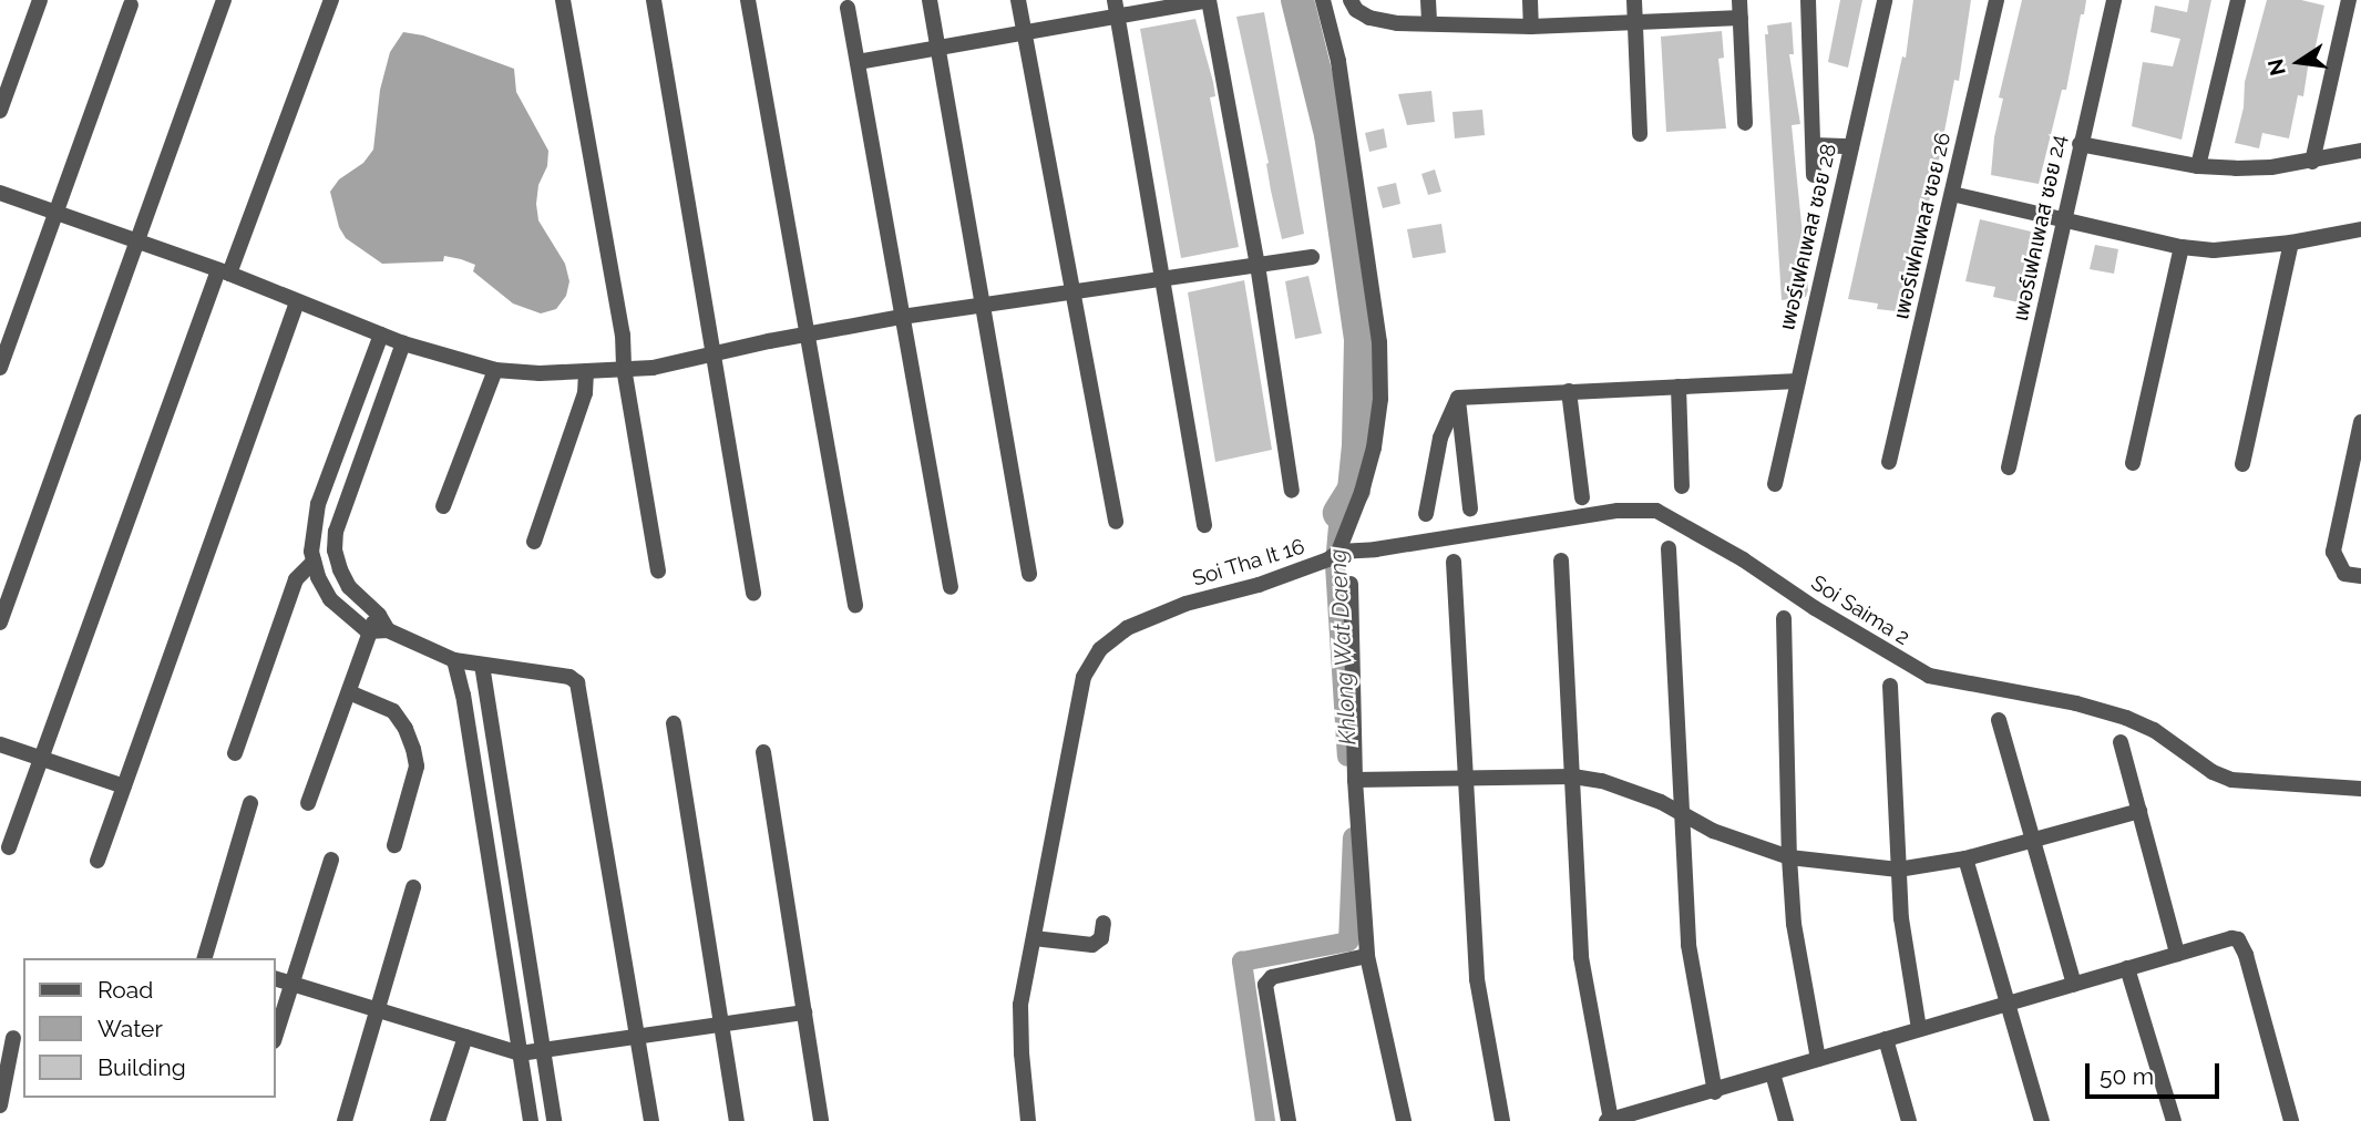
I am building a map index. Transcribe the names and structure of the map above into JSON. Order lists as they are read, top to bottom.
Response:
{
  "streets": {
    "street": [
      "เพอร์เฟคเพลส ซอย 26",
      "เพอร์เฟคเพลส ซอย 24",
      "เพอร์เฟคเพลส ซอย 28",
      "Soi Tha It 16",
      "Soi Saima 2"
    ]
  },
  "crossings": [
    ["Soi Tha It 16", "Soi Saima 2"]
  ],
  "water": ["Khlong Wat Daeng"],
  "legend": ["Road", "Water", "Building"],
  "scale_bar": "50 m",
  "north": "left"
}
